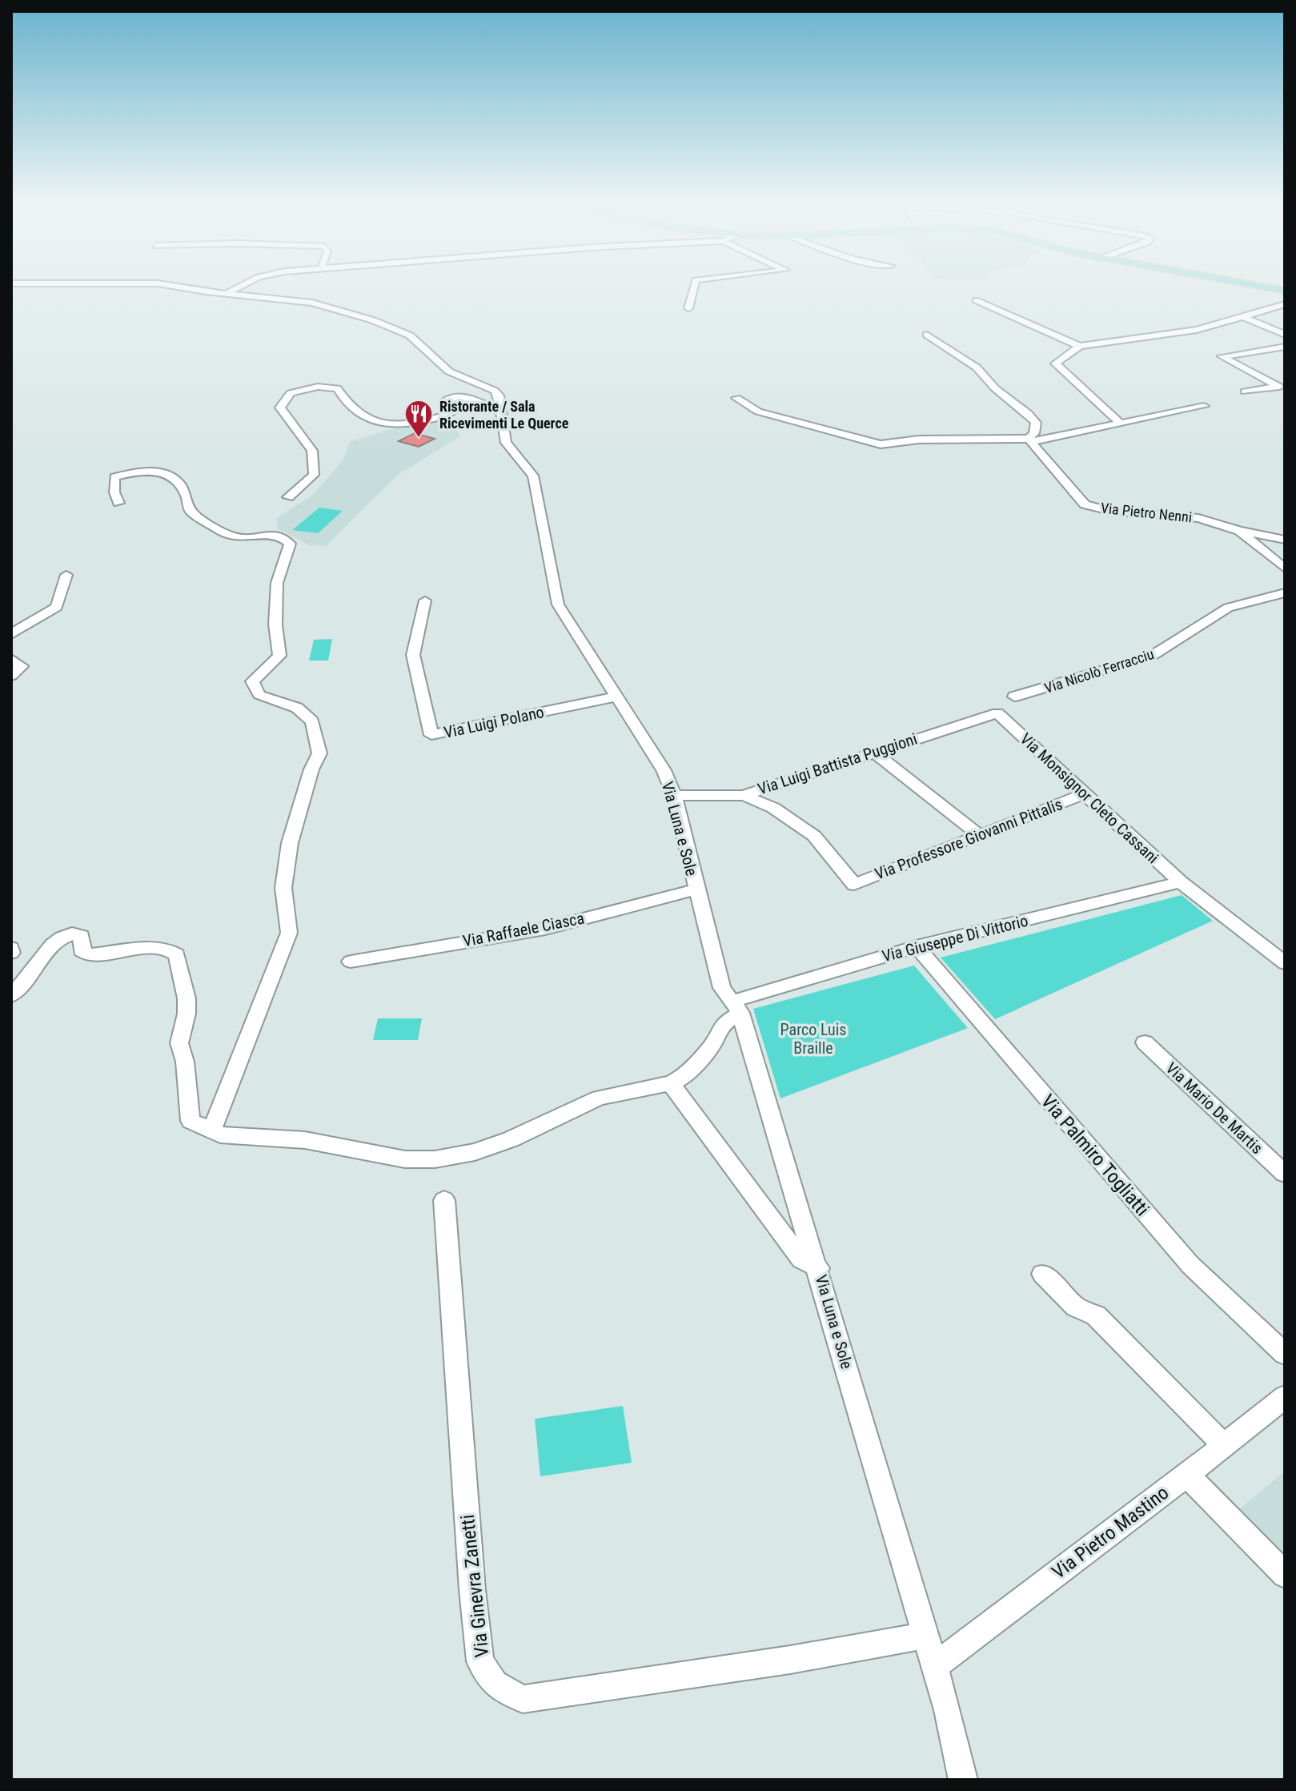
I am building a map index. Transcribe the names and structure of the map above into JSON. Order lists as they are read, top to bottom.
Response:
{
  "streets": {
    "street": [
      "Via Pietro Nenni",
      "Via Nicolò Ferracciu",
      "Via Luigi Polano",
      "Via Luigi Battista Puggioni",
      "Via Monsignor Cleto Cassani",
      "Via Luna e Sole",
      "Via Professore Giovanni Pittalis",
      "Via Raffaele Ciasca",
      "Via Giuseppe Di Vittorio",
      "Via Mario De Martis",
      "Via Palmiro Togliatti",
      "Via Pietro Mastino",
      "Via Ginevra Zanetti"
    ]
  },
  "crossings": [
    ["Via Luigi Polano", "Via Luna e Sole"],
    ["Via Luigi Battista Puggioni", "Via Monsignor Cleto Cassani"],
    ["Via Luigi Battista Puggioni", "Via Luna e Sole"],
    ["Via Luigi Battista Puggioni", "Via Professore Giovanni Pittalis"],
    ["Via Monsignor Cleto Cassani", "Via Professore Giovanni Pittalis"],
    ["Via Monsignor Cleto Cassani", "Via Giuseppe Di Vittorio"],
    ["Via Luna e Sole", "Via Raffaele Ciasca"],
    ["Via Luna e Sole", "Via Giuseppe Di Vittorio"],
    ["Via Luna e Sole", "Via Pietro Mastino"],
    ["Via Luna e Sole", "Via Ginevra Zanetti"],
    ["Via Giuseppe Di Vittorio", "Via Palmiro Togliatti"]
  ],
  "parks": ["Parco Luis Braille"],
  "places": {
    "restaurant": ["Ristorante / Sala Ricevimenti Le Querce"]
  }
}
